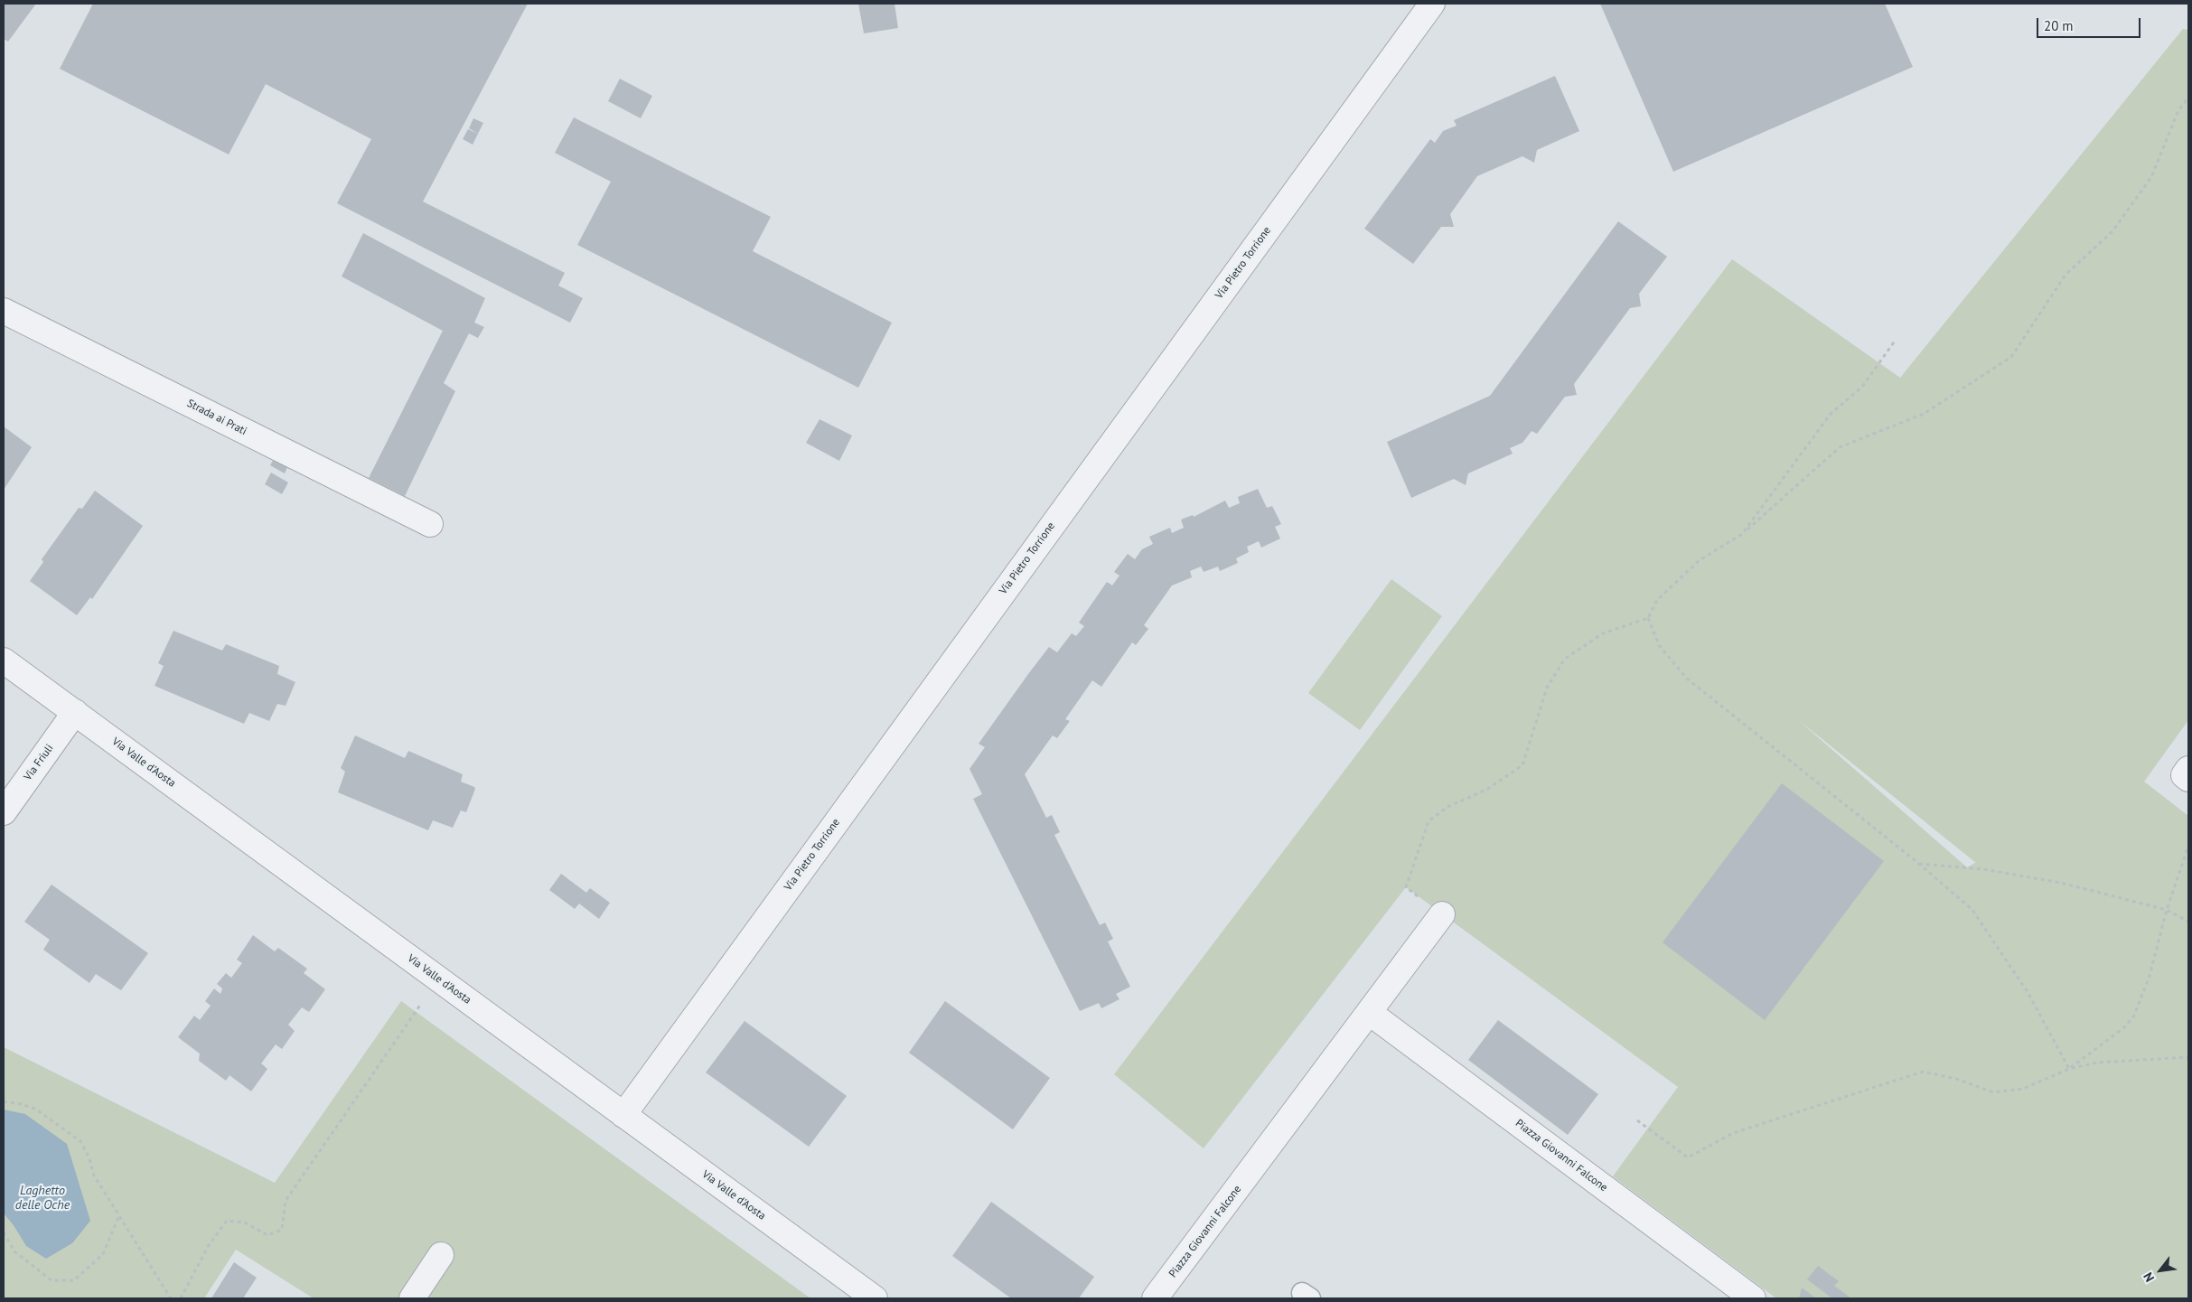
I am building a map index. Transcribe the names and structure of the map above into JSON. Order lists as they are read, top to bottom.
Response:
{
  "streets": {
    "street": [
      "Via Pietro Torrione",
      "Strada ai Prati",
      "Via Friuli",
      "Via Valle d'Aosta",
      "Piazza Giovanni Falcone"
    ]
  },
  "crossings": [
    ["Via Pietro Torrione", "Via Valle d'Aosta"],
    ["Via Friuli", "Via Valle d'Aosta"]
  ],
  "water": ["Laghetto delle Oche"],
  "scale_bar": "20 m",
  "north": "bottom left"
}
